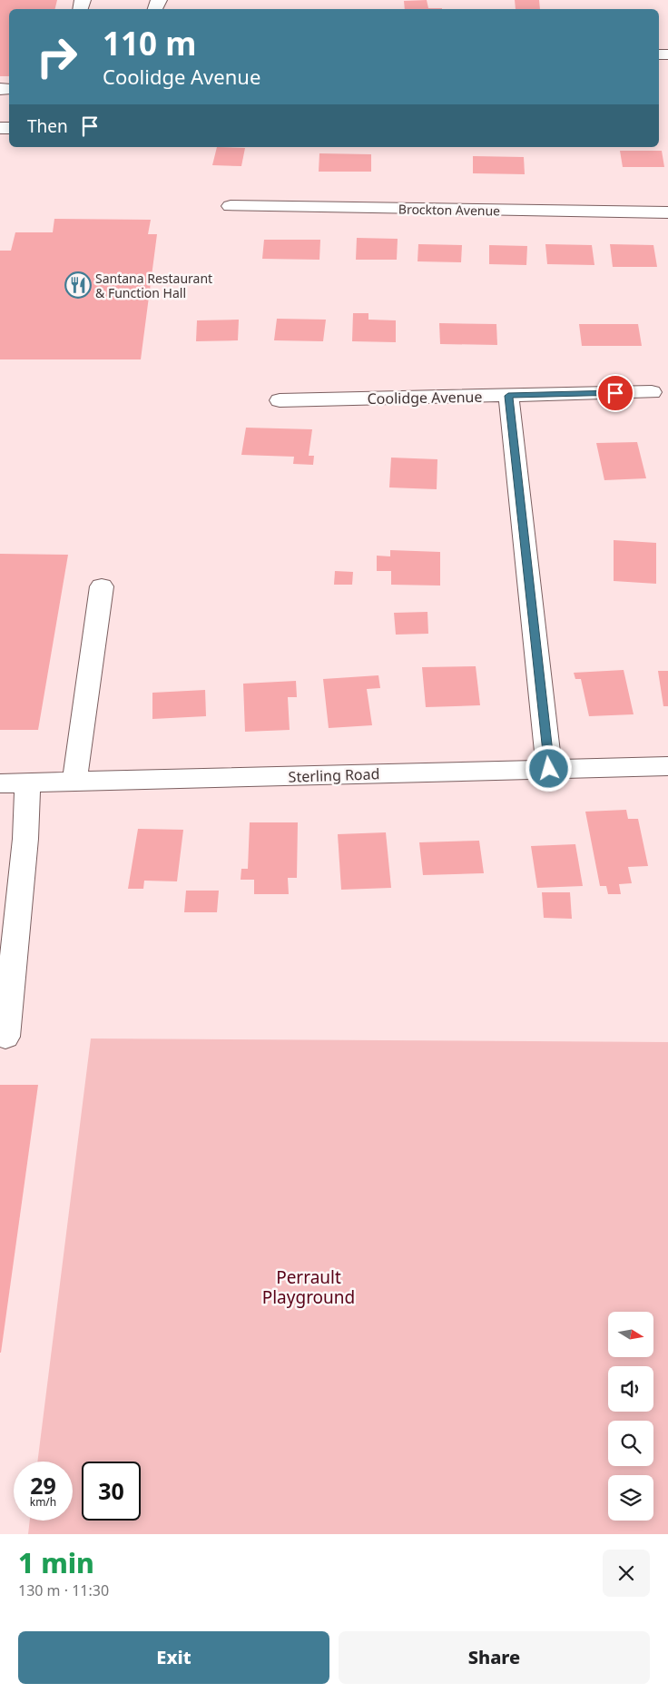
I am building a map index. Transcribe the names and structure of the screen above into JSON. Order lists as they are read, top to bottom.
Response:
{
  "streets": {
    "street": ["Brockton Avenue", "Coolidge Avenue", "Sterling Road"]
  },
  "parks": ["Perrault Playground"],
  "places": {
    "restaurant": ["Santana Restaurant & Function Hall"]
  },
  "north": "right",
  "page": {
    "turn": ["110 m", "Coolidge Avenue"],
    "then": "Then",
    "speed": "29 km/h",
    "limit": "30",
    "heading": ["1 min", "130 m · 11:30"],
    "buttons": ["Exit", "Share"]
  }
}
